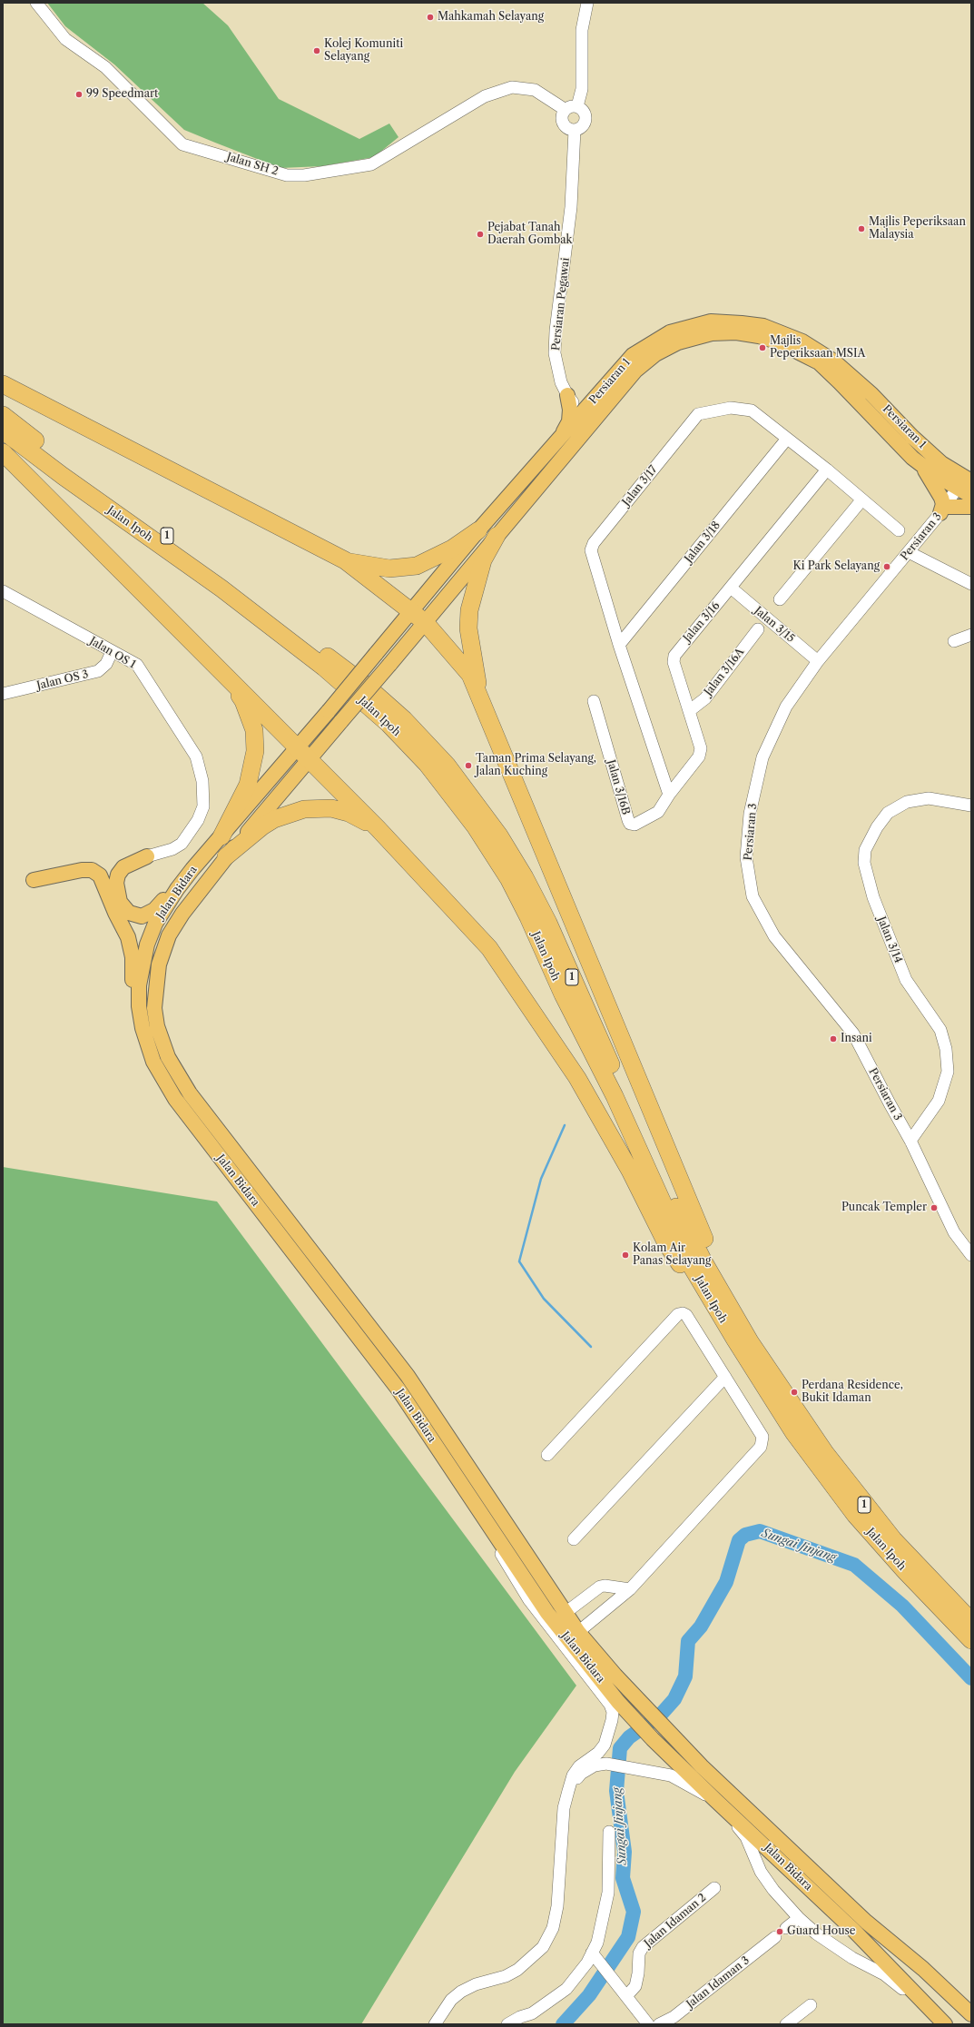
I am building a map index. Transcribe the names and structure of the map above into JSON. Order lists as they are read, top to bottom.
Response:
{
  "streets": {
    "highway": ["Jalan Ipoh", "1"],
    "main road": ["Persiaran 1", "Jalan Bidara"],
    "street": [
      "Jalan SH 2",
      "Persiaran Pegawai",
      "Jalan 3/17",
      "Persiaran 3",
      "Jalan 3/18",
      "Jalan 3/16",
      "Jalan 3/15",
      "Jalan OS 1",
      "Jalan 3/16A",
      "Jalan OS 3",
      "Jalan 3/16B",
      "Jalan 3/14",
      "Jalan Idaman 2",
      "Jalan Idaman 3"
    ]
  },
  "crossings": [
    ["Jalan SH 2", "Persiaran Pegawai"],
    ["Persiaran Pegawai", "Persiaran 1"],
    ["Persiaran 1", "Persiaran 3"],
    ["Persiaran 1", "Jalan Bidara"],
    ["Jalan 3/17", "Jalan 3/18"],
    ["Jalan 3/17", "Jalan 3/16"],
    ["Jalan 3/17", "Jalan 3/16B"],
    ["Persiaran 3", "Jalan 3/15"],
    ["Persiaran 3", "Jalan 3/14"],
    ["Jalan 3/16", "Jalan 3/15"],
    ["Jalan 3/16", "Jalan 3/16A"],
    ["Jalan 3/16", "Jalan 3/16B"],
    ["Jalan OS 1", "Jalan OS 3"]
  ],
  "water": ["Sungai Jinjang"],
  "places": [
    "Mahkamah Selayang",
    "Kolej Komuniti Selayang",
    "99 Speedmart",
    "Majlis Peperiksaan Malaysia",
    "Pejabat Tanah Daerah Gombak",
    "Majlis Peperiksaan MSIA",
    "Ki Park Selayang",
    "Taman Prima Selayang, Jalan Kuching",
    "Insani",
    "Puncak Templer",
    "Kolam Air Panas Selayang",
    "Perdana Residence, Bukit Idaman",
    "Guard House"
  ]
}
